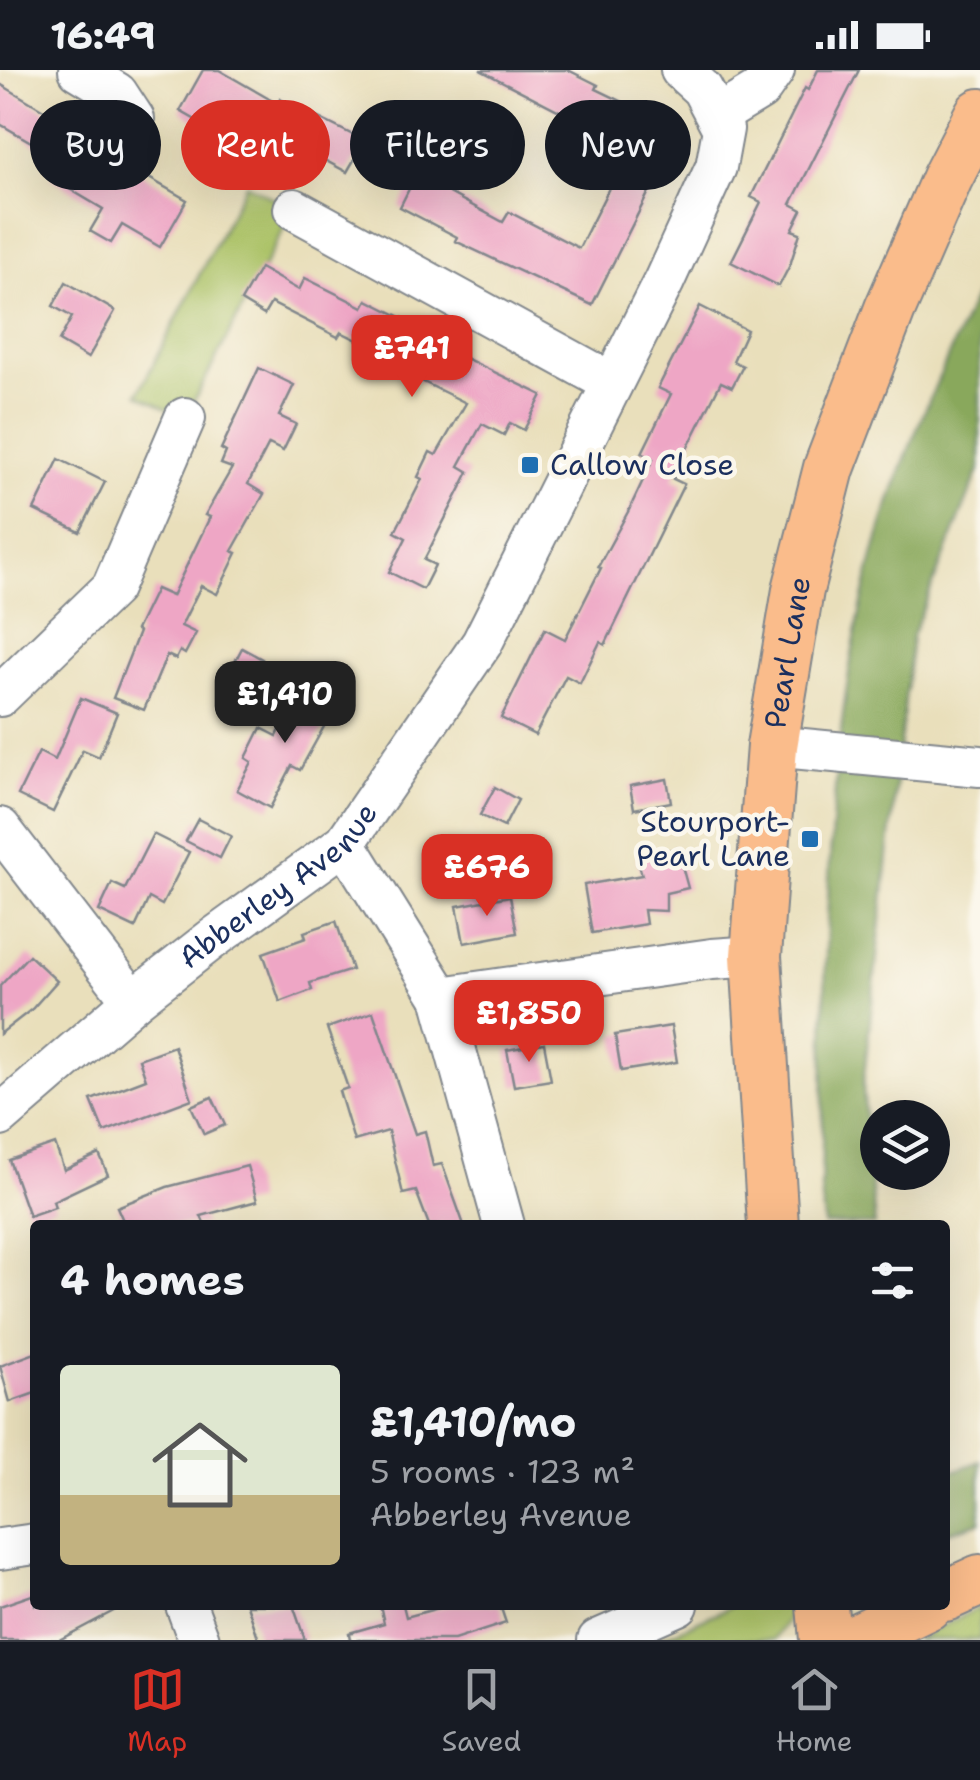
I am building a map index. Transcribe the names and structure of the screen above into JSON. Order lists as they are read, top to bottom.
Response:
{
  "streets": {
    "main road": ["Pearl Lane"],
    "street": ["Abberley Avenue"]
  },
  "places": {
    "transit": ["Callow Close", "Stourport- Pearl Lane"]
  },
  "page": {
    "status": "16:49",
    "chip": [
      "Buy",
      "Rent",
      "Filters",
      "New"
    ],
    "price": [
      "£741",
      "£1,410",
      "£676",
      "£1,850"
    ],
    "heading": "4 homes",
    "list": [
      {
        "name": "£1,410/mo",
        "note": "5 rooms · 123 m² · Abberley Avenue"
      }
    ],
    "tabs": ["Map", "Saved", "Home"]
  }
}
